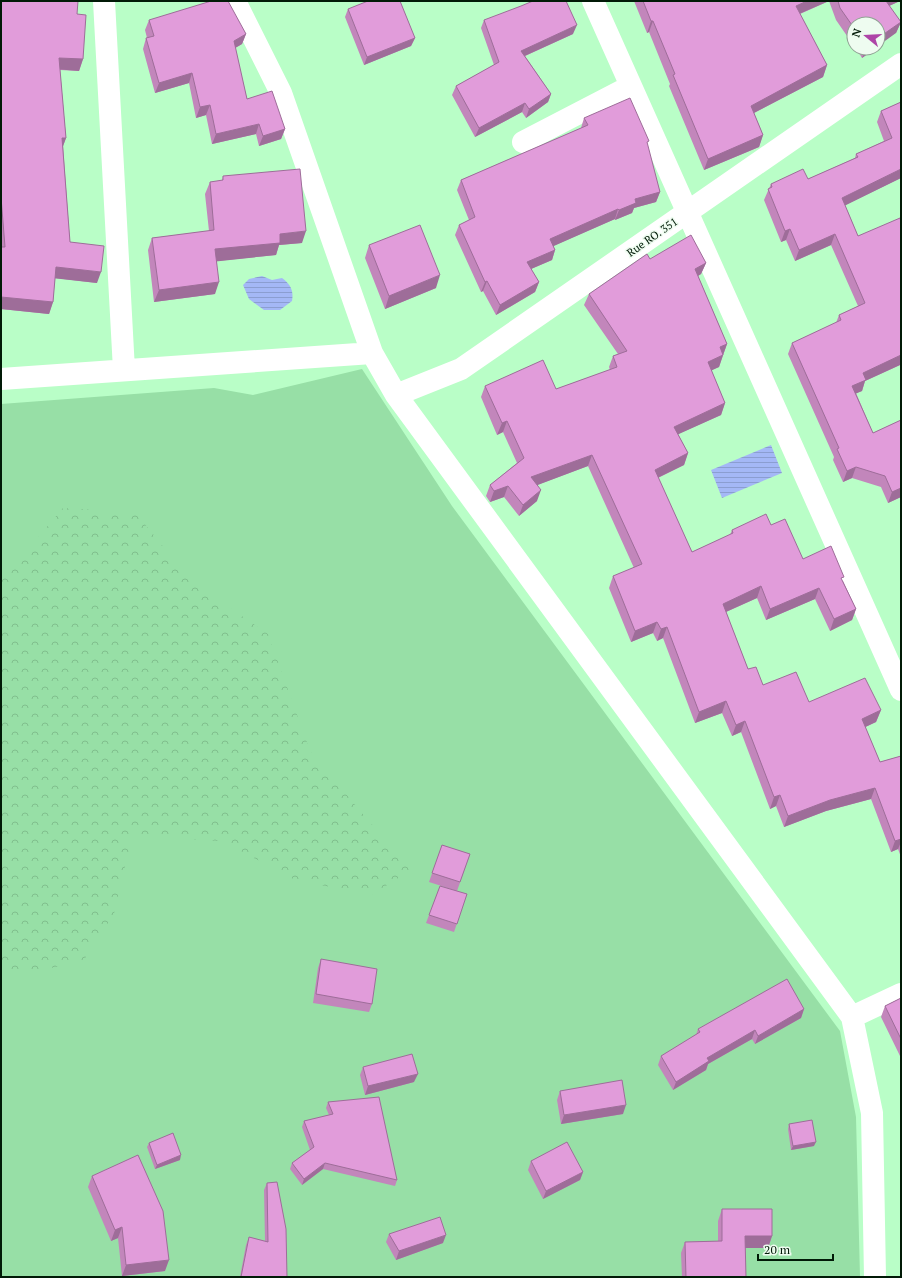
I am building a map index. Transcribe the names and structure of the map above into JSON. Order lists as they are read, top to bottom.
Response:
{
  "streets": {
    "street": ["Rue RO. 351"]
  },
  "scale_bar": "20 m",
  "north": "left"
}
